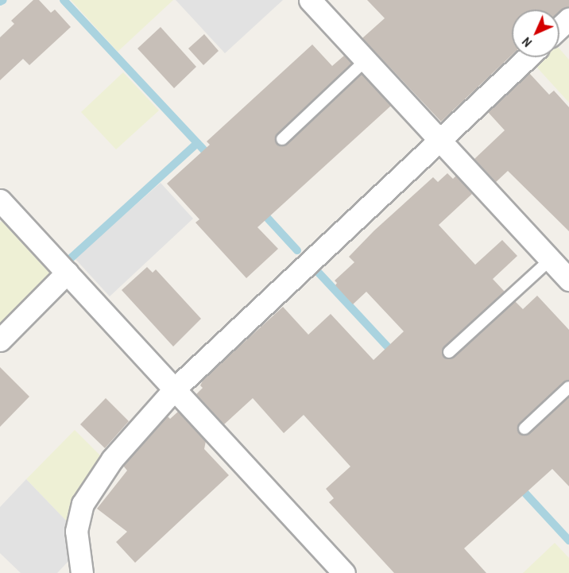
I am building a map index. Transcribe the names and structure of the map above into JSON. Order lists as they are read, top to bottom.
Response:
{
  "north": "bottom left"
}
